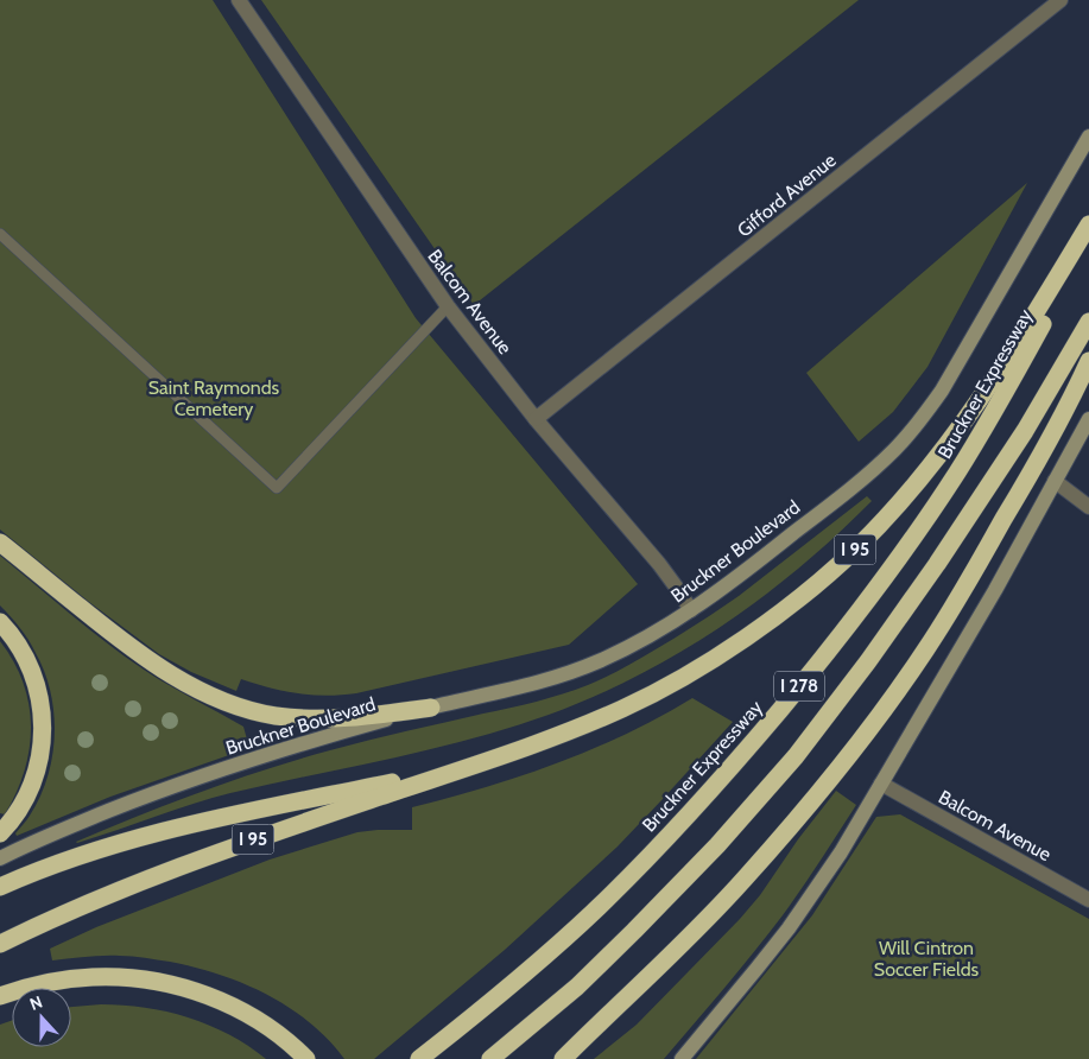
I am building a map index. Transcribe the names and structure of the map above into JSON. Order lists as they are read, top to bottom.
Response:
{
  "streets": {
    "highway": ["Bruckner Expressway", "I 95", "I 278"],
    "main road": ["Bruckner Boulevard"],
    "street": ["Gifford Avenue", "Balcom Avenue"]
  },
  "crossings": [
    ["Gifford Avenue", "Balcom Avenue"],
    ["Balcom Avenue", "Bruckner Boulevard"]
  ],
  "parks": ["Saint Raymonds Cemetery", "Will Cintron Soccer Fields"],
  "north": "top"
}
